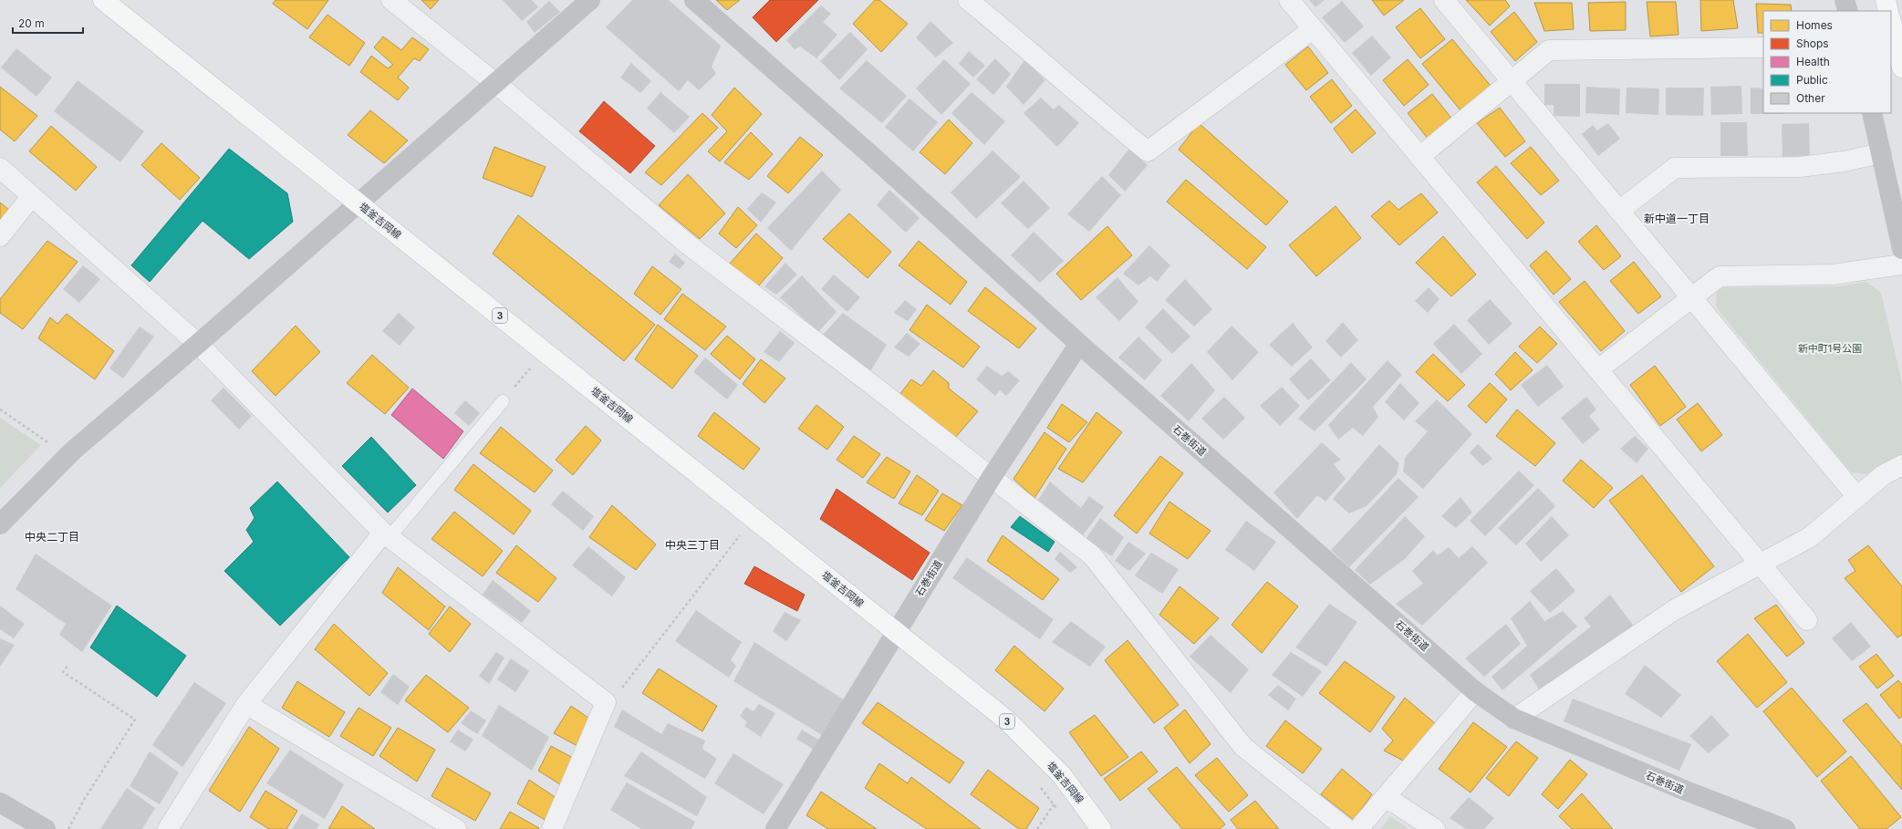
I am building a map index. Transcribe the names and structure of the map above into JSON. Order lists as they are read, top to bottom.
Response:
{
  "streets": {
    "main road": ["塩釜吉岡線", "3"],
    "street": ["石巻街道"]
  },
  "crossings": [
    ["塩釜吉岡線", "石巻街道"]
  ],
  "districts": ["新中道一丁目", "中央二丁目", "中央三丁目"],
  "parks": ["新中町1号公園"],
  "legend": [
    "Homes",
    "Shops",
    "Health",
    "Public",
    "Other"
  ],
  "scale_bar": "20 m"
}
